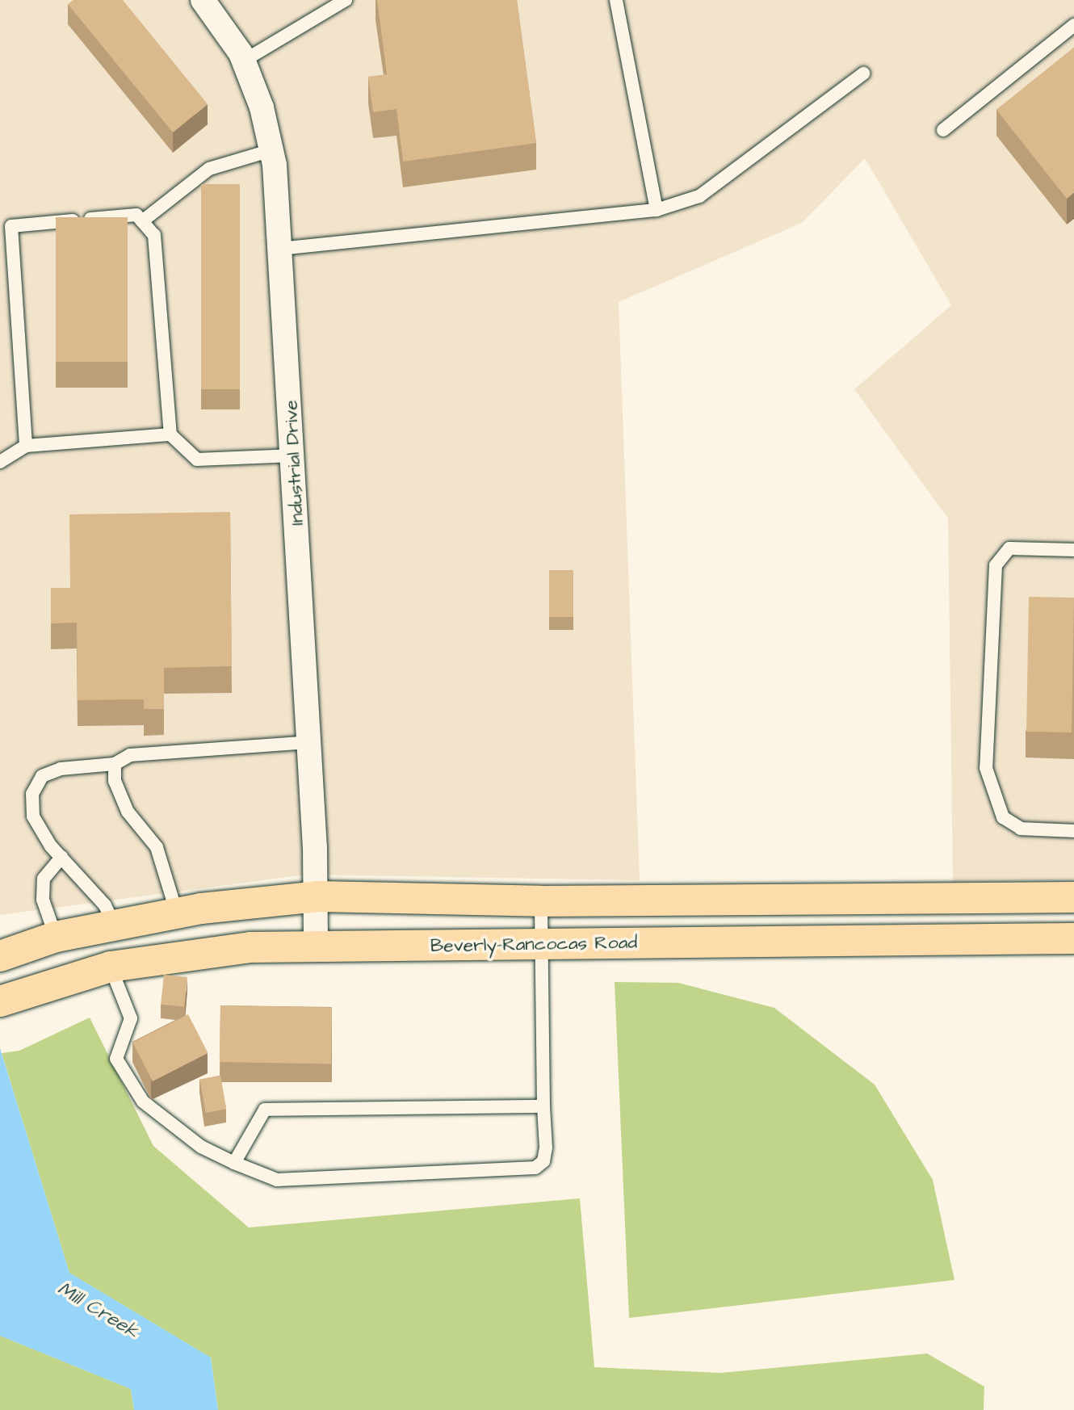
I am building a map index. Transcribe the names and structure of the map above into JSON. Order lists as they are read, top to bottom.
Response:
{
  "streets": {
    "main road": ["Beverly-Rancocas Road"],
    "street": ["Industrial Drive"]
  },
  "crossings": [
    ["Industrial Drive", "Beverly-Rancocas Road"]
  ],
  "water": ["Mill Creek"]
}
